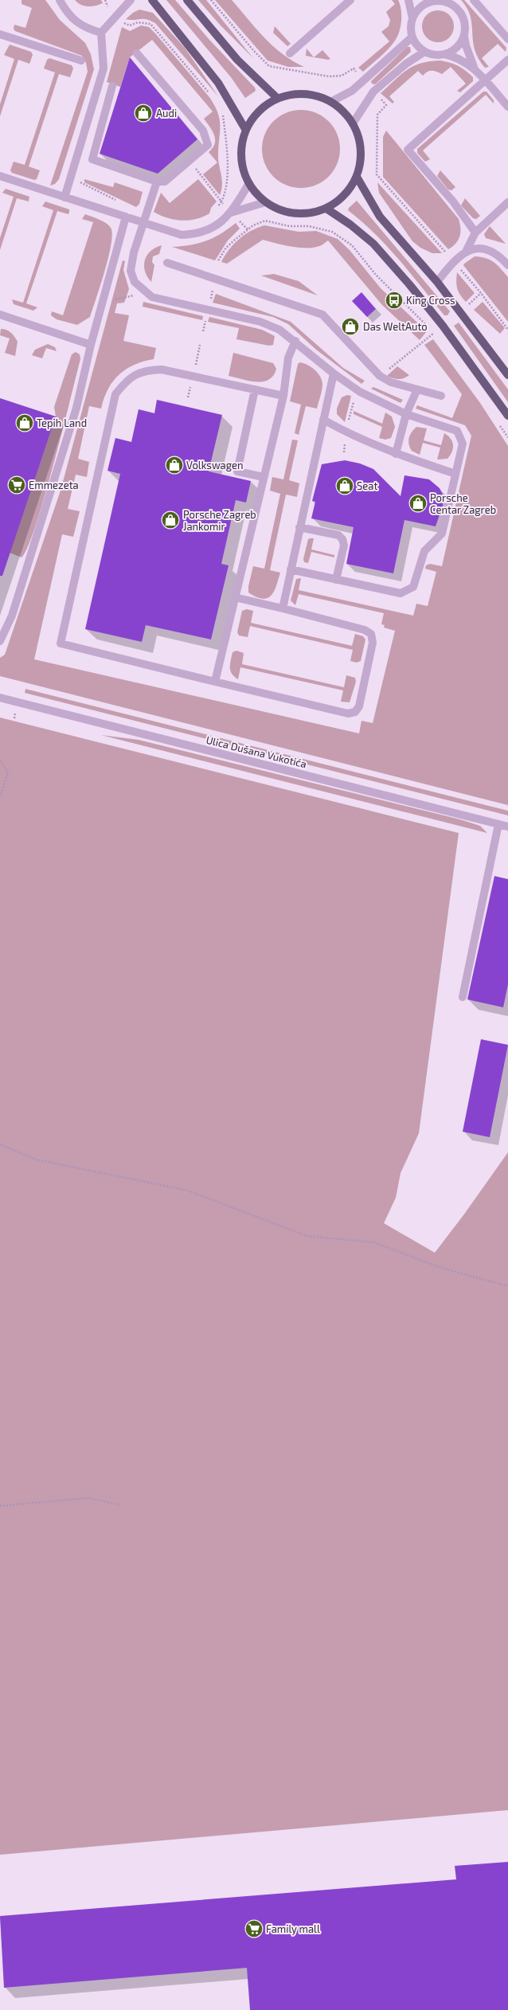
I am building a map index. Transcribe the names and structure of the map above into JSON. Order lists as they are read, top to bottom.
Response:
{
  "streets": {
    "street": ["Ulica Dušana Vukotića"]
  },
  "places": {
    "shop": [
      "Audi",
      "Das WeltAuto",
      "Tepih Land",
      "Volkswagen",
      "Seat",
      "Porsche Centar Zagreb",
      "Porsche Zagreb Jankomir"
    ],
    "bus stop": ["King Cross"],
    "supermarket": ["Emmezeta", "Family mall"]
  }
}
